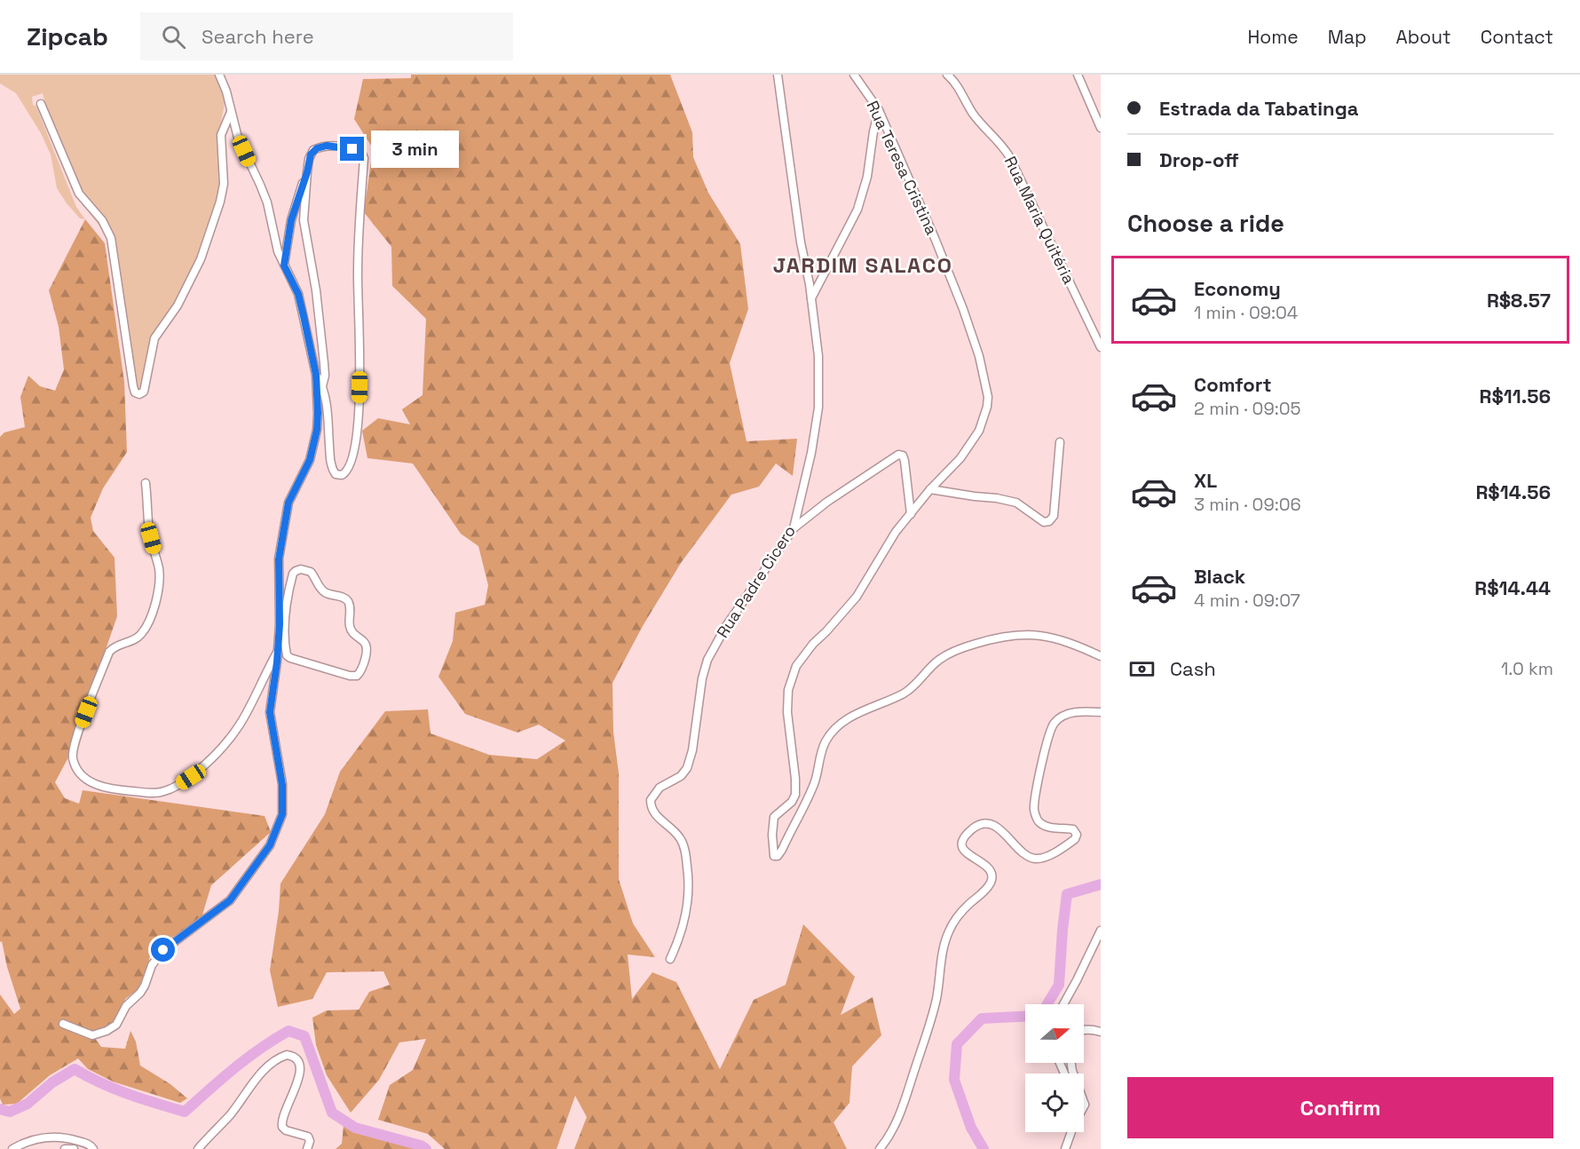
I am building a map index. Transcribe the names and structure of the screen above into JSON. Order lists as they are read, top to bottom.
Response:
{
  "streets": {
    "street": ["Rua Teresa Cristina", "Rua Maria Quitéria", "Rua Padre Cicero"]
  },
  "districts": ["JARDIM SALACO"],
  "north": "right",
  "page": {
    "header": "Zipcab",
    "search": "Search here",
    "nav": [
      "Home",
      "Map",
      "About",
      "Contact"
    ],
    "banner": ["Estrada da Tabatinga", "Drop-off"],
    "bubble": "3 min",
    "heading": "Choose a ride",
    "list": [
      {
        "name": "Economy",
        "note": "1 min · 09:04",
        "value": "R$8.57"
      },
      {
        "name": "Comfort",
        "note": "2 min · 09:05",
        "value": "R$11.56"
      },
      {
        "name": "XL",
        "note": "3 min · 09:06",
        "value": "R$14.56"
      },
      {
        "name": "Black",
        "note": "4 min · 09:07",
        "value": "R$14.44"
      }
    ],
    "pay": ["Cash", "1.0 km"],
    "buttons": "Confirm"
  }
}
